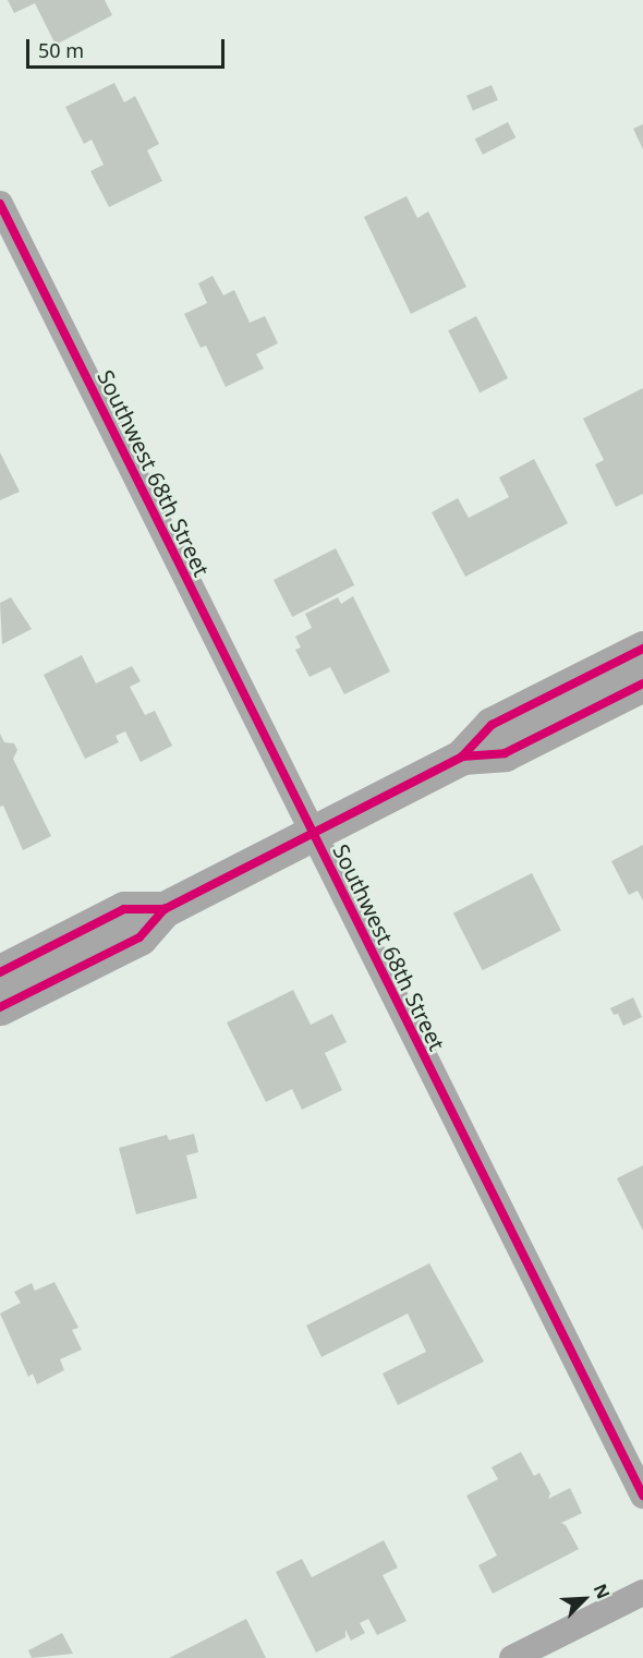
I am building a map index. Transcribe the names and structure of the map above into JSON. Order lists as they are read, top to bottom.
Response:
{
  "streets": {
    "street": ["Southwest 68th Street"]
  },
  "scale_bar": "50 m",
  "north": "top right"
}
